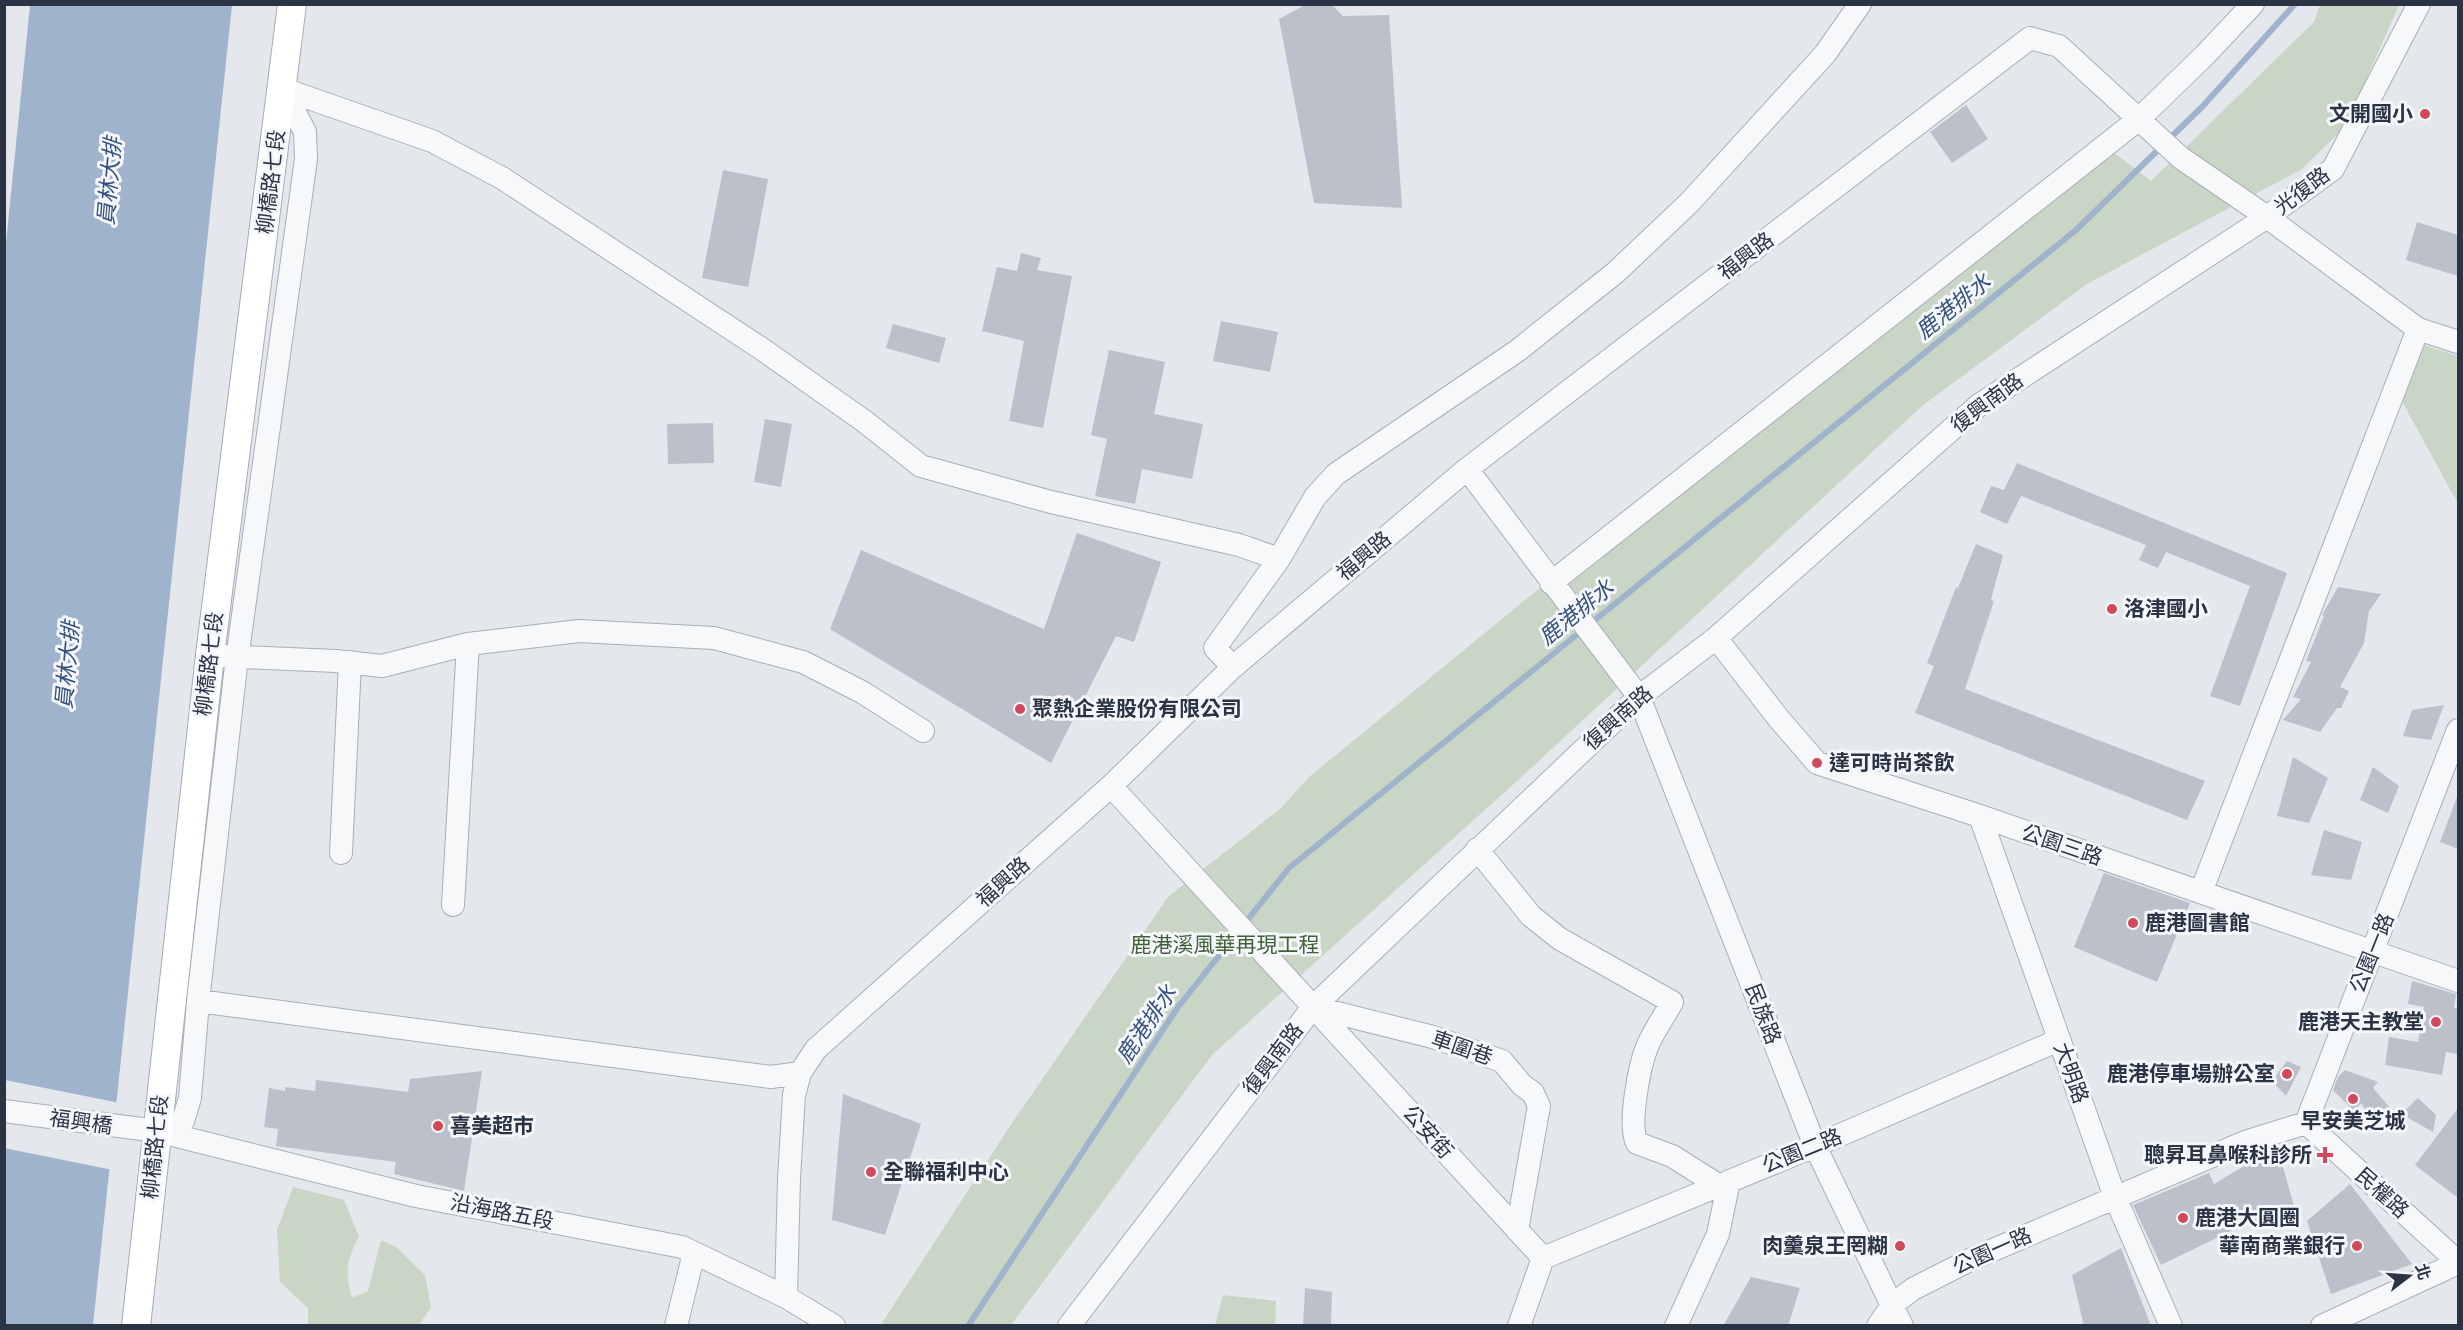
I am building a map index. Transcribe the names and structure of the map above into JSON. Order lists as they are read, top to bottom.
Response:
{
  "streets": {
    "main road": ["柳橋路七段"],
    "street": [
      "光復路",
      "福興路",
      "復興南路",
      "公園三路",
      "公園一路",
      "民族路",
      "車圍巷",
      "大明路",
      "福興橋",
      "公安街",
      "公園二路",
      "民權路",
      "沿海路五段"
    ]
  },
  "crossings": [
    ["柳橋路七段", "福興橋"],
    ["柳橋路七段", "沿海路五段"],
    ["光復路", "復興南路"],
    ["福興路", "民族路"],
    ["福興路", "公安街"],
    ["福興路", "沿海路五段"],
    ["復興南路", "公園三路"],
    ["復興南路", "民族路"],
    ["復興南路", "車圍巷"],
    ["復興南路", "公安街"],
    ["公園三路", "公園一路"],
    ["公園三路", "大明路"],
    ["公園一路", "民族路"],
    ["公園一路", "大明路"],
    ["公園一路", "民權路"],
    ["民族路", "公園二路"],
    ["車圍巷", "公安街"],
    ["大明路", "公園二路"],
    ["福興橋", "沿海路五段"],
    ["公安街", "公園二路"]
  ],
  "water": ["員林大排", "鹿港排水"],
  "parks": ["鹿港溪風華再現工程"],
  "places": {
    "other": [
      "文開國小",
      "洛津國小",
      "聚熱企業股份有限公司",
      "達可時尚茶飲",
      "鹿港圖書館",
      "鹿港天主教堂",
      "鹿港停車場辦公室",
      "早安美芝城",
      "喜美超市",
      "全聯福利中心",
      "鹿港大圓圈",
      "肉羹泉王罔糊",
      "華南商業銀行"
    ],
    "health": ["聰昇耳鼻喉科診所"]
  },
  "north": "right"
}
